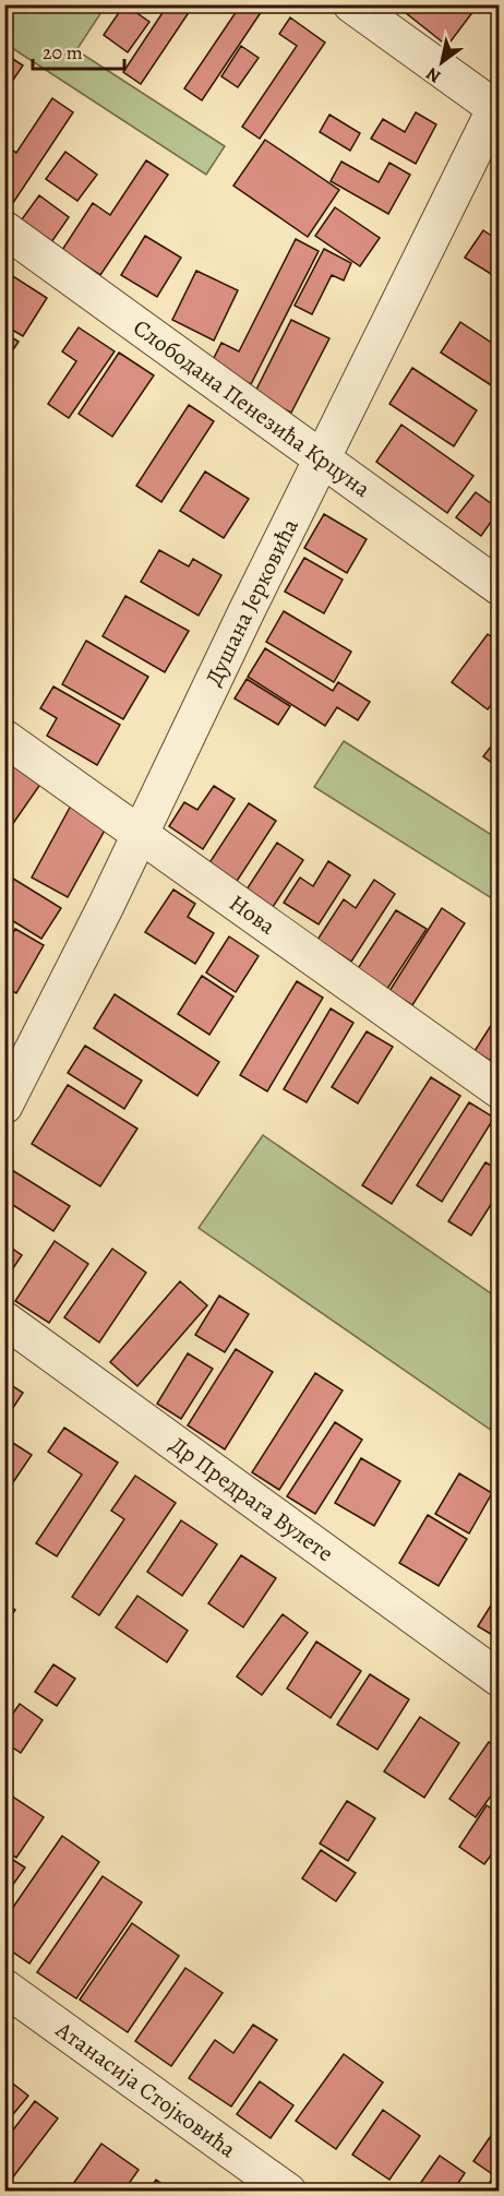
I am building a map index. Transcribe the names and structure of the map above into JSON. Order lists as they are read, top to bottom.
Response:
{
  "streets": {
    "street": [
      "Слободана Пенезића Крцуна",
      "Душана Јерковића",
      "Нова",
      "Др Предрага Вулете",
      "Атанасија Стојковића"
    ]
  },
  "crossings": [
    ["Слободана Пенезића Крцуна", "Душана Јерковића"],
    ["Душана Јерковића", "Нова"]
  ],
  "scale_bar": "20 m",
  "north": "bottom left"
}
